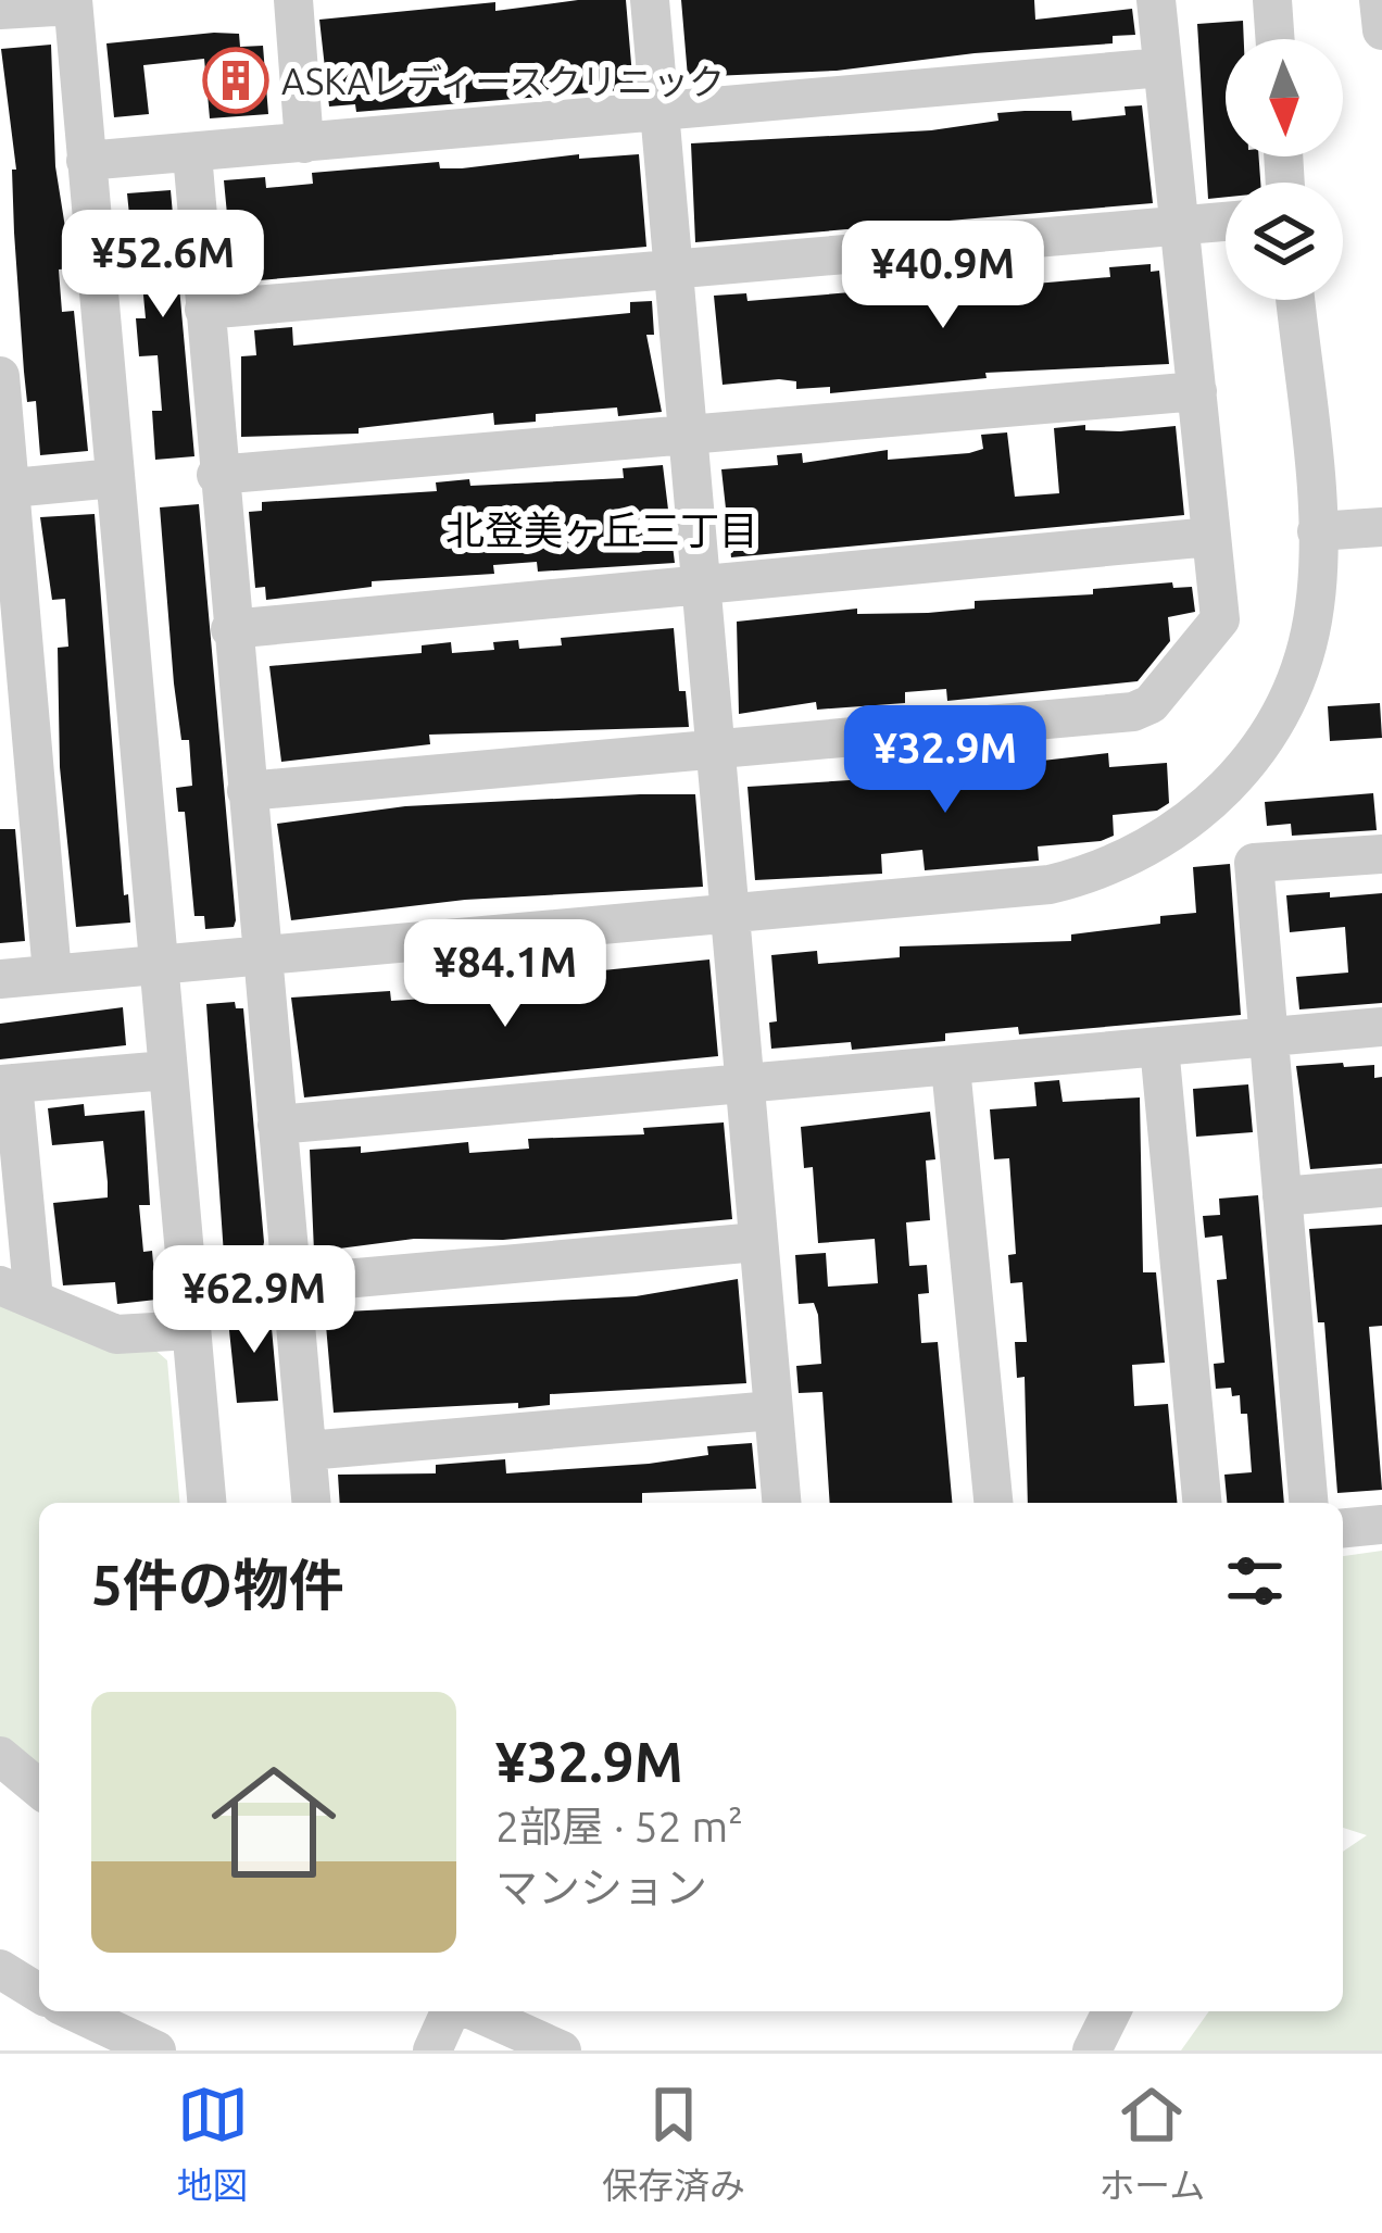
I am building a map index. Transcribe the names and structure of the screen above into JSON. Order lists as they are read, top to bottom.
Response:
{
  "districts": ["北登美ヶ丘三丁目"],
  "places": {
    "building": ["ASKAレディースクリニック"]
  },
  "north": "bottom",
  "page": {
    "price": [
      "¥52.6M",
      "¥40.9M",
      "¥32.9M",
      "¥84.1M",
      "¥62.9M"
    ],
    "heading": "5件の物件",
    "list": [
      {
        "name": "¥32.9M",
        "note": "2部屋 · 52 m² · マンション"
      }
    ],
    "tabs": ["地図", "保存済み", "ホーム"]
  }
}
